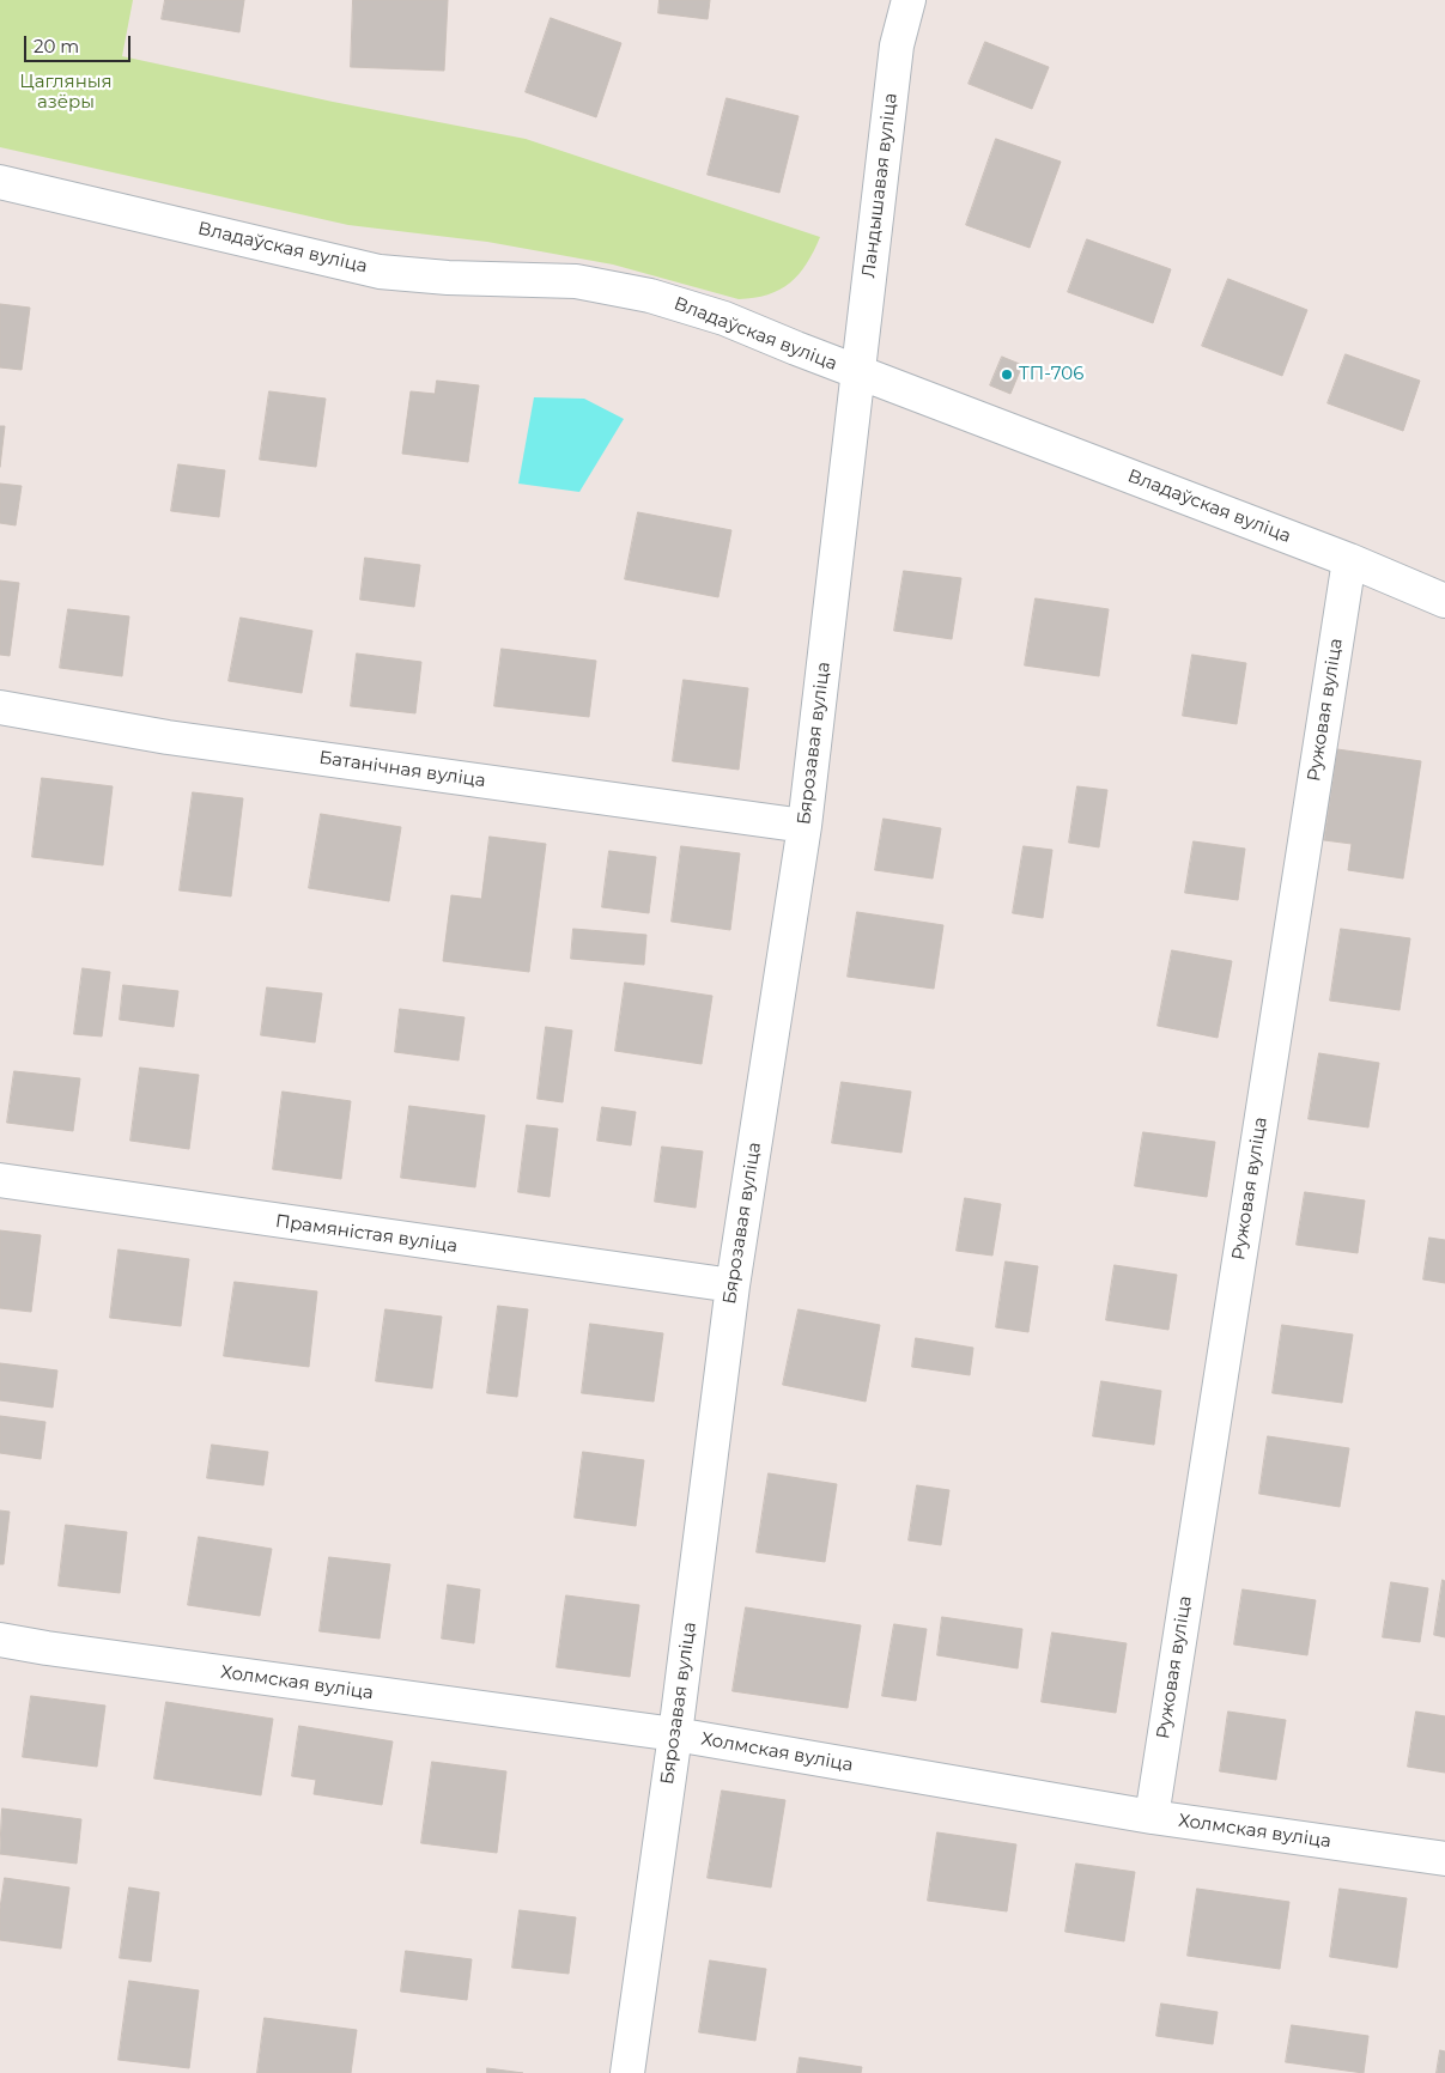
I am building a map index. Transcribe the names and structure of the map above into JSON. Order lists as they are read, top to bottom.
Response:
{
  "streets": {
    "street": [
      "Ландышавая вуліца",
      "Владаўская вуліца",
      "Ружовая вуліца",
      "Бярозавая вуліца",
      "Батанічная вуліца",
      "Прамяністая вуліца",
      "Холмская вуліца"
    ]
  },
  "crossings": [
    ["Ландышавая вуліца", "Владаўская вуліца"],
    ["Ландышавая вуліца", "Бярозавая вуліца"],
    ["Владаўская вуліца", "Ружовая вуліца"],
    ["Владаўская вуліца", "Бярозавая вуліца"],
    ["Ружовая вуліца", "Холмская вуліца"],
    ["Бярозавая вуліца", "Батанічная вуліца"],
    ["Бярозавая вуліца", "Прамяністая вуліца"],
    ["Бярозавая вуліца", "Холмская вуліца"]
  ],
  "parks": ["Цагляныя азёры"],
  "places": ["ТП-706"],
  "scale_bar": "20 m"
}
